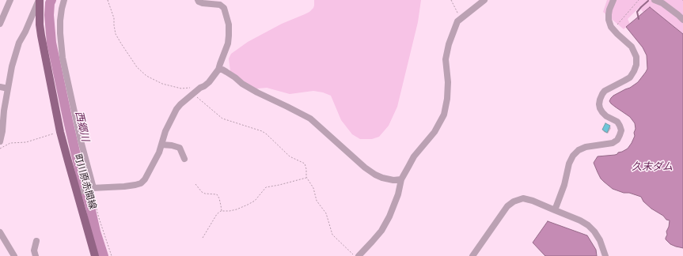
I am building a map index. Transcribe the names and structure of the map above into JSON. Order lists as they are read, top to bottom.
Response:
{
  "streets": {
    "main road": ["町川原赤間線"]
  },
  "water": ["西郷川", "久末ダム"]
}
